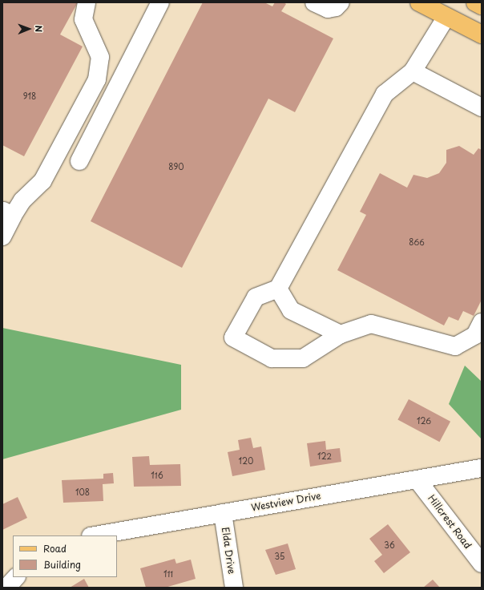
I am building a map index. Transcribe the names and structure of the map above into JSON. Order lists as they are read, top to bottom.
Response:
{
  "streets": {
    "street": ["Westview Drive", "Hillcrest Road", "Elda Drive"]
  },
  "crossings": [
    ["Westview Drive", "Hillcrest Road"],
    ["Westview Drive", "Elda Drive"]
  ],
  "house_numbers": [
    "918",
    "890",
    "866",
    "126",
    "122",
    "120",
    "116",
    "108",
    "36",
    "35",
    "111"
  ],
  "legend": ["Road", "Building"],
  "north": "right"
}
